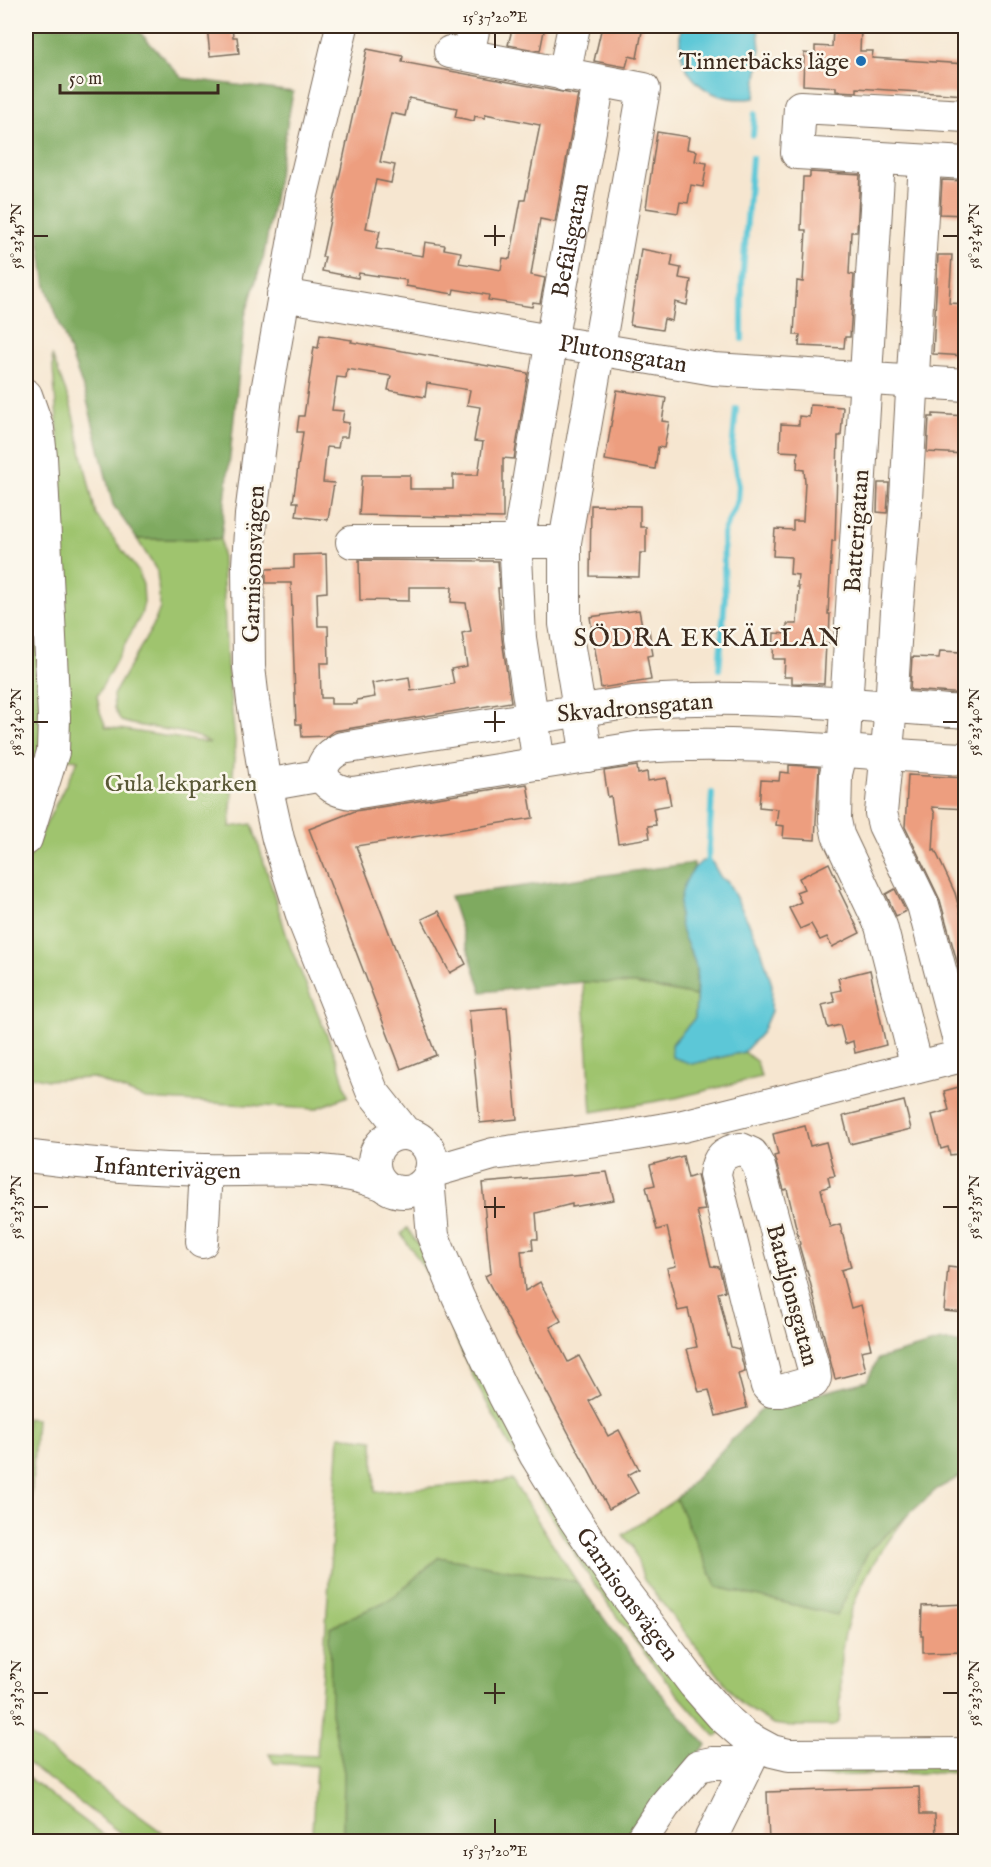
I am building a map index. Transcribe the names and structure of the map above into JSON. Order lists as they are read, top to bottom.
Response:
{
  "streets": {
    "street": [
      "Befälsgatan",
      "Plutonsgatan",
      "Batterigatan",
      "Garnisonsvägen",
      "Skvadronsgatan",
      "Infanterivägen",
      "Bataljonsgatan"
    ]
  },
  "crossings": [
    ["Befälsgatan", "Plutonsgatan"],
    ["Befälsgatan", "Skvadronsgatan"],
    ["Plutonsgatan", "Batterigatan"],
    ["Plutonsgatan", "Garnisonsvägen"],
    ["Batterigatan", "Skvadronsgatan"],
    ["Garnisonsvägen", "Infanterivägen"]
  ],
  "districts": ["SÖDRA EKKÄLLAN"],
  "parks": ["Gula lekparken"],
  "places": ["Tinnerbäcks läge"],
  "scale_bar": "50 m",
  "coordinates": [
    "15°37'20\"E",
    "58°23'45\"N",
    "58°23'40\"N",
    "58°23'35\"N",
    "58°23'30\"N"
  ]
}
